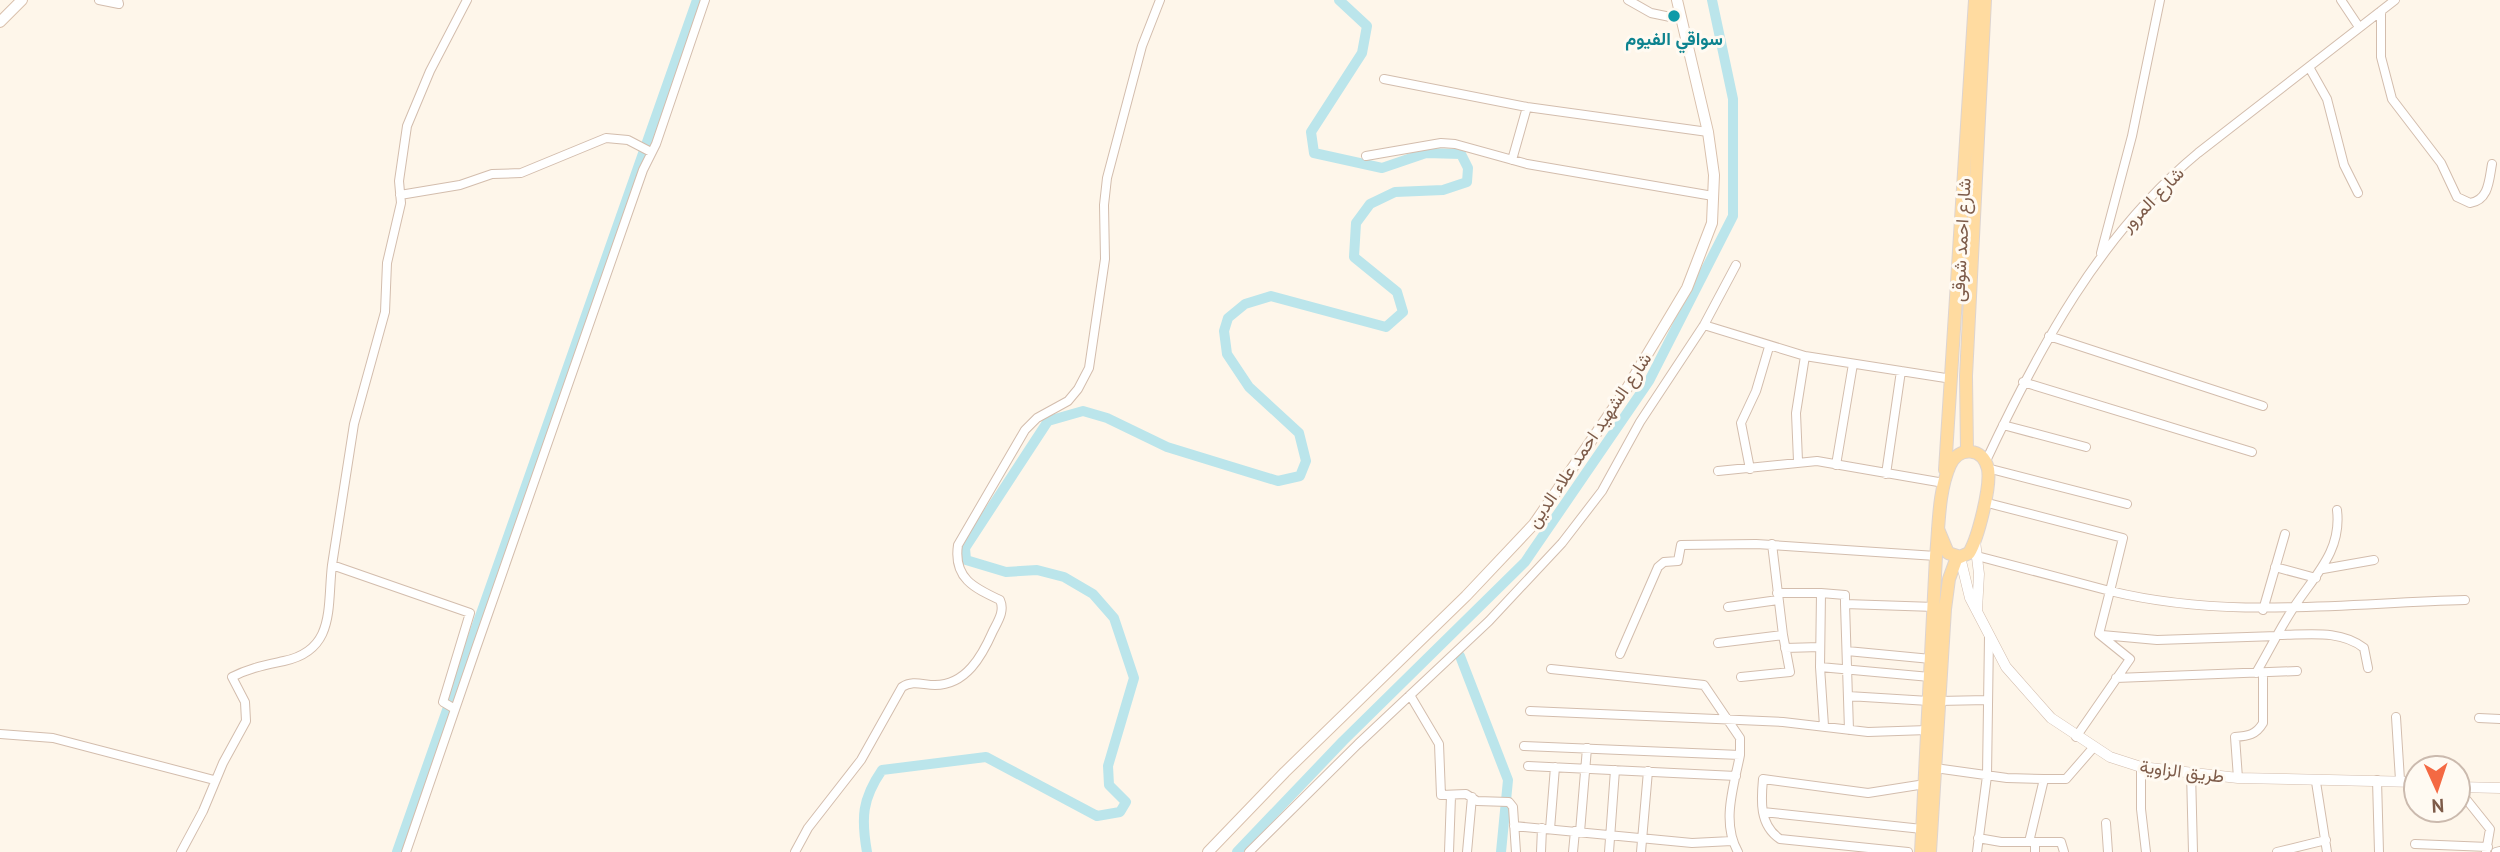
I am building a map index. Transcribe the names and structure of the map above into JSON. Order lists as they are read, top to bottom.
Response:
{
  "streets": {
    "main road": ["شارع احمد شوقى", "شارع الشهيد احمد علاء الدين"],
    "street": ["شارع المرور", "طريق الزاوية"]
  },
  "places": ["سواقي الفيوم"],
  "north": "bottom"
}
